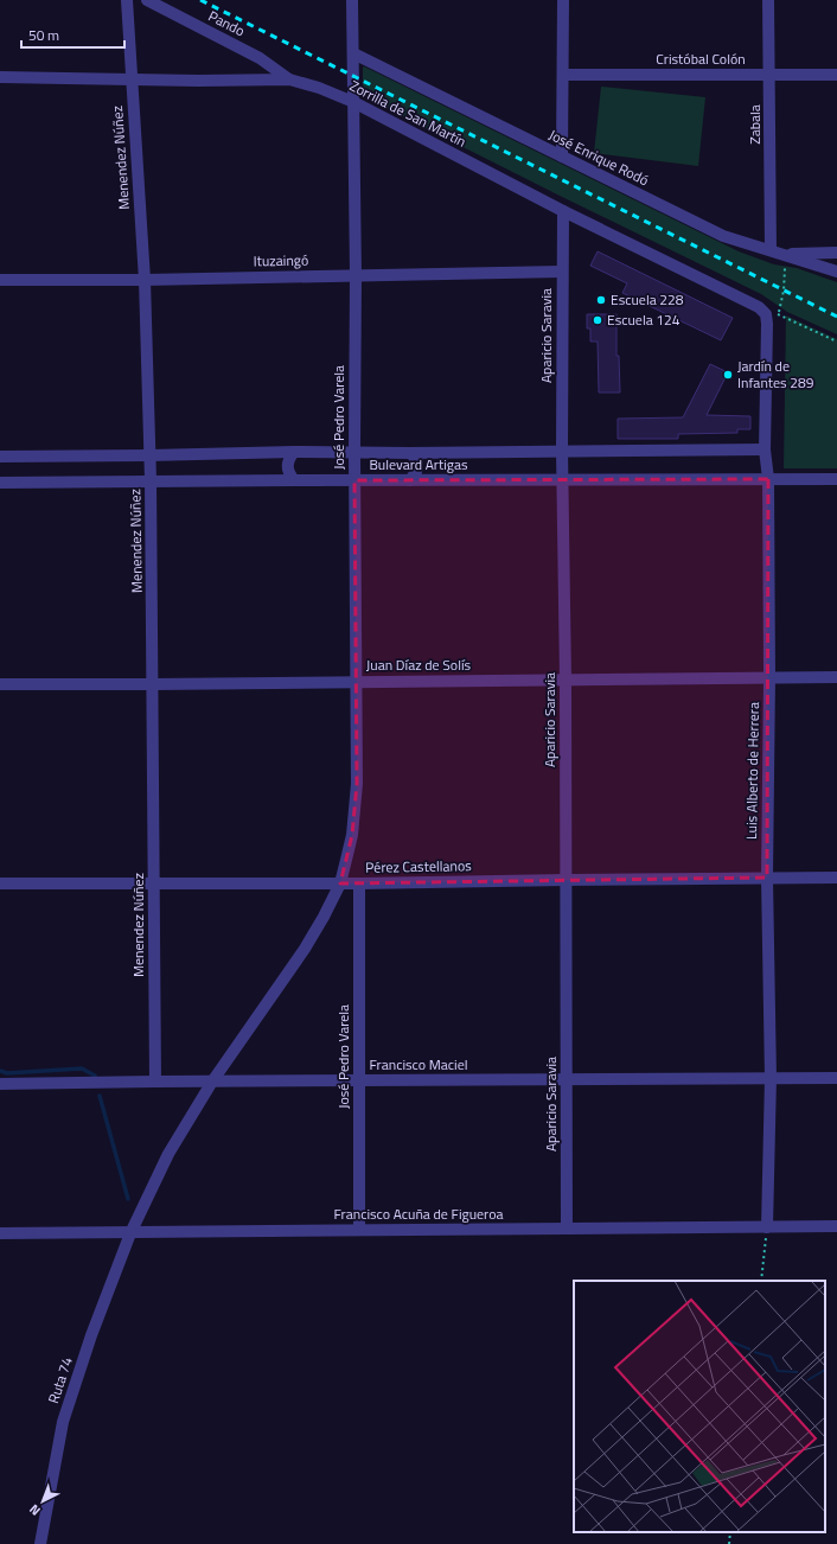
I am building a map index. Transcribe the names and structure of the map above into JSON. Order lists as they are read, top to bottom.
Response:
{
  "streets": {
    "street": [
      "Pando",
      "Cristóbal Colón",
      "Zorrilla de San Martín",
      "Zabala",
      "Menendez Núñez",
      "José Enrique Rodó",
      "Ituzaingó",
      "Aparicio Saravia",
      "José Pedro Varela",
      "Bulevard Artigas",
      "Juan Díaz de Solís",
      "Luis Alberto de Herrera",
      "Pérez Castellanos",
      "Francisco Maciel",
      "Francisco Acuña de Figueroa",
      "Ruta 74"
    ]
  },
  "crossings": [
    ["Pando", "Zorrilla de San Martín"],
    ["Cristóbal Colón", "Zabala"],
    ["Zorrilla de San Martín", "Menendez Núñez"],
    ["Zorrilla de San Martín", "Aparicio Saravia"],
    ["Zorrilla de San Martín", "José Pedro Varela"],
    ["Zorrilla de San Martín", "Luis Alberto de Herrera"],
    ["Zabala", "José Enrique Rodó"],
    ["Menendez Núñez", "Ituzaingó"],
    ["Menendez Núñez", "Bulevard Artigas"],
    ["Menendez Núñez", "Juan Díaz de Solís"],
    ["Menendez Núñez", "Pérez Castellanos"],
    ["Menendez Núñez", "Francisco Maciel"],
    ["José Enrique Rodó", "José Pedro Varela"],
    ["Ituzaingó", "Aparicio Saravia"],
    ["Ituzaingó", "José Pedro Varela"],
    ["Aparicio Saravia", "Bulevard Artigas"],
    ["Aparicio Saravia", "Juan Díaz de Solís"],
    ["Aparicio Saravia", "Pérez Castellanos"],
    ["Aparicio Saravia", "Francisco Maciel"],
    ["Aparicio Saravia", "Francisco Acuña de Figueroa"],
    ["José Pedro Varela", "Bulevard Artigas"],
    ["José Pedro Varela", "Juan Díaz de Solís"],
    ["José Pedro Varela", "Pérez Castellanos"],
    ["José Pedro Varela", "Francisco Maciel"],
    ["José Pedro Varela", "Francisco Acuña de Figueroa"],
    ["José Pedro Varela", "Ruta 74"],
    ["Bulevard Artigas", "Luis Alberto de Herrera"],
    ["Juan Díaz de Solís", "Luis Alberto de Herrera"],
    ["Luis Alberto de Herrera", "Pérez Castellanos"],
    ["Luis Alberto de Herrera", "Francisco Maciel"],
    ["Luis Alberto de Herrera", "Francisco Acuña de Figueroa"],
    ["Francisco Maciel", "Ruta 74"],
    ["Francisco Acuña de Figueroa", "Ruta 74"]
  ],
  "places": ["Escuela 228", "Escuela 124", "Jardín de Infantes 289"],
  "scale_bar": "50 m",
  "north": "bottom left"
}
